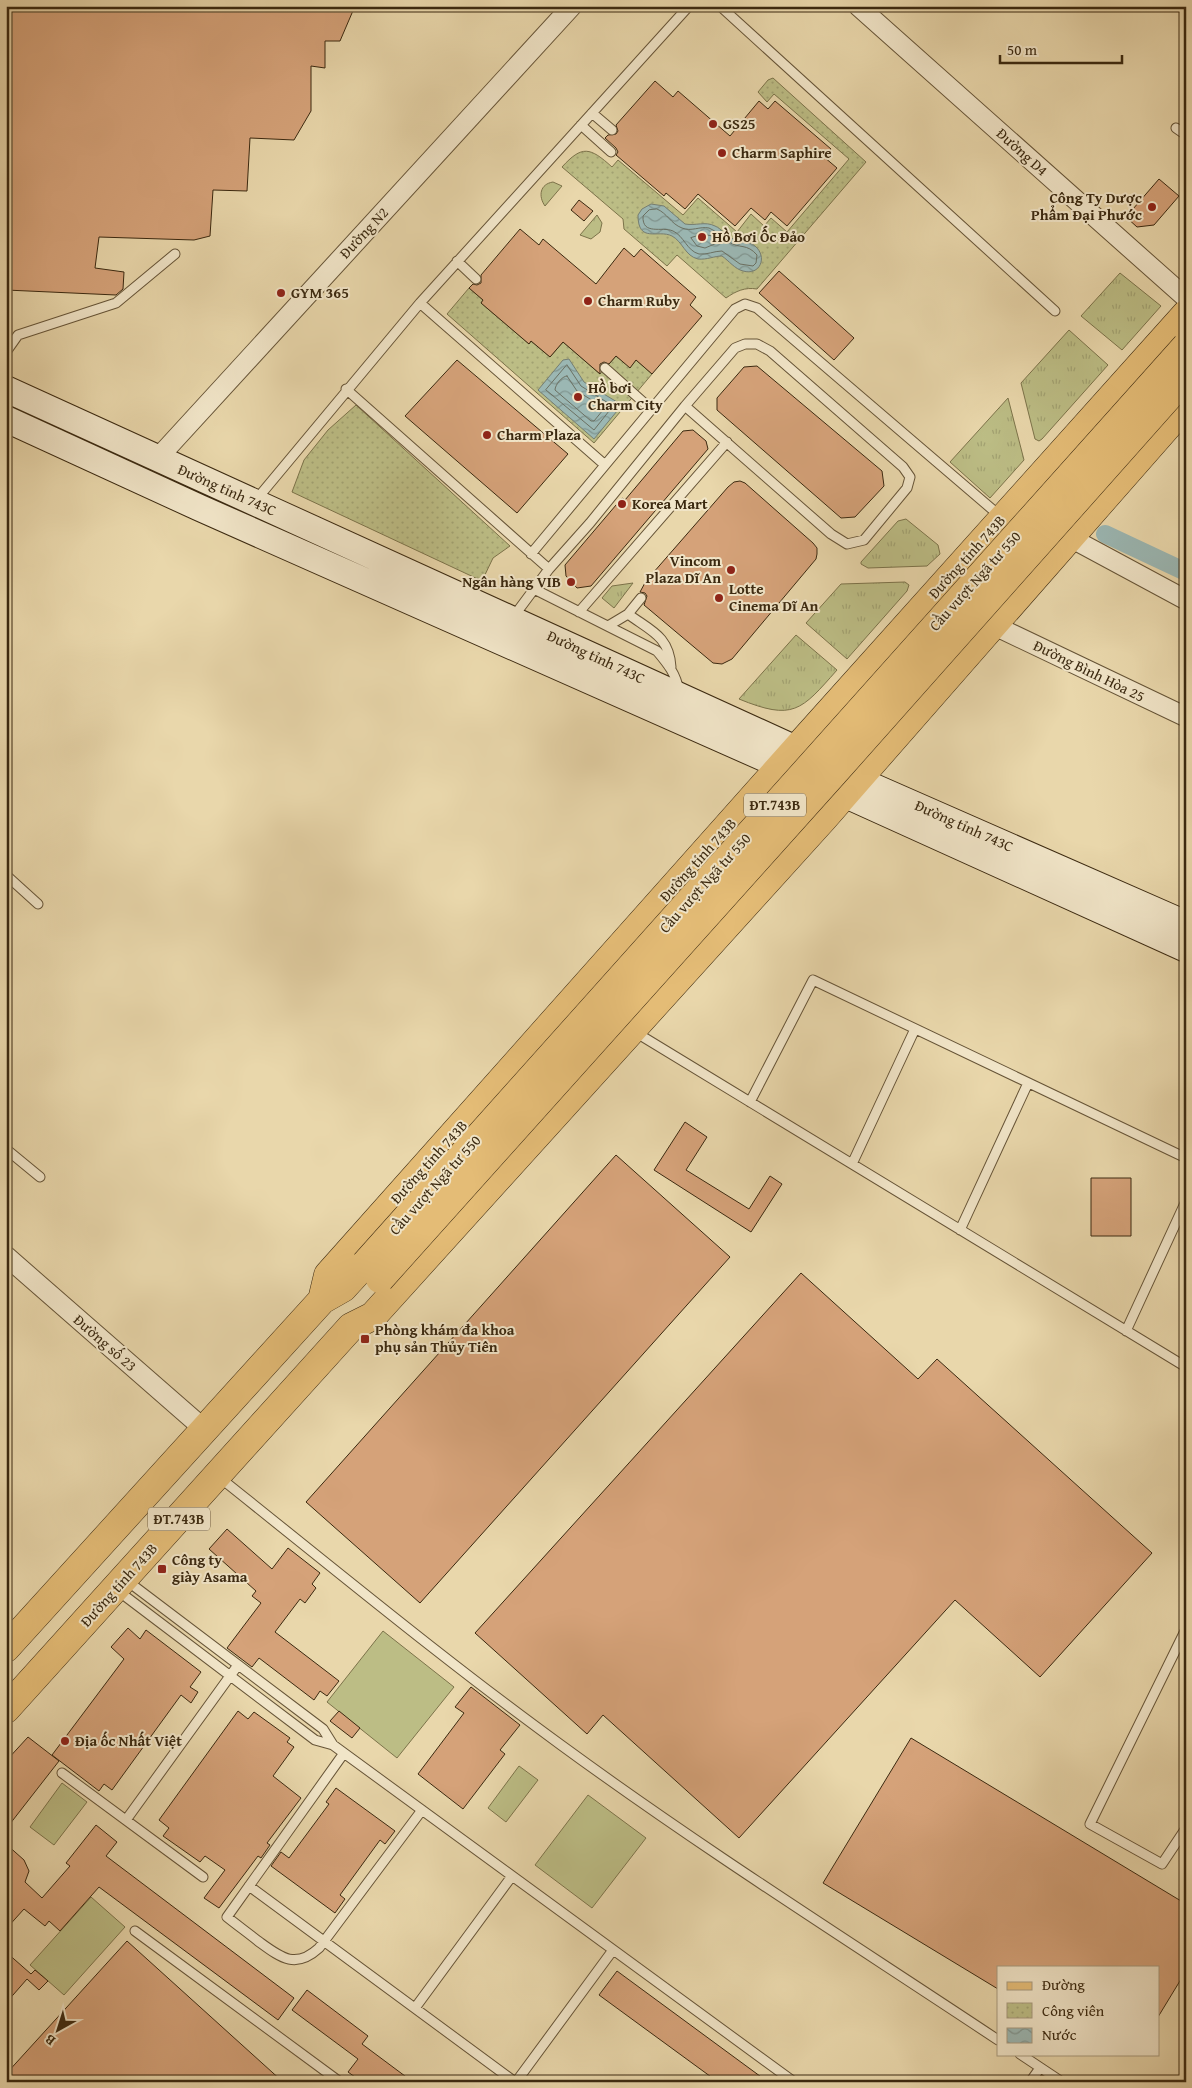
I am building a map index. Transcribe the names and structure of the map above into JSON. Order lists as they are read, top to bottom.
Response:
{
  "streets": {
    "main road": [
      "Đường tỉnh 743C",
      "Đường tỉnh 743B",
      "Cầu vượt Ngã tư 550",
      "ĐT.743B"
    ],
    "street": [
      "Đường D4",
      "Đường N2",
      "Đường Bình Hòa 25",
      "Đường số 23"
    ]
  },
  "crossings": [
    ["Đường N2", "Đường tỉnh 743C"],
    ["Đường tỉnh 743C", "Đường tỉnh 743B"],
    ["Đường tỉnh 743B", "Cầu vượt Ngã tư 550"],
    ["Đường tỉnh 743B", "Đường Bình Hòa 25"],
    ["Đường tỉnh 743B", "Đường số 23"]
  ],
  "places": {
    "other": [
      "GS25",
      "Charm Saphire",
      "Công Ty Dược Phẩm Đại Phước",
      "Hồ Bơi Ốc Đảo",
      "GYM 365",
      "Charm Ruby",
      "Hồ bơi Charm City",
      "Charm Plaza",
      "Korea Mart",
      "Vincom Plaza Dĩ An",
      "Ngân hàng VIB",
      "Lotte Cinema Dĩ An",
      "Địa ốc Nhất Việt"
    ],
    "transit": ["Phòng khám đa khoa phụ sản Thủy Tiên", "Công ty giày Asama"]
  },
  "legend": ["Đường", "Công viên", "Nước"],
  "scale_bar": "50 m",
  "north": "bottom left"
}
